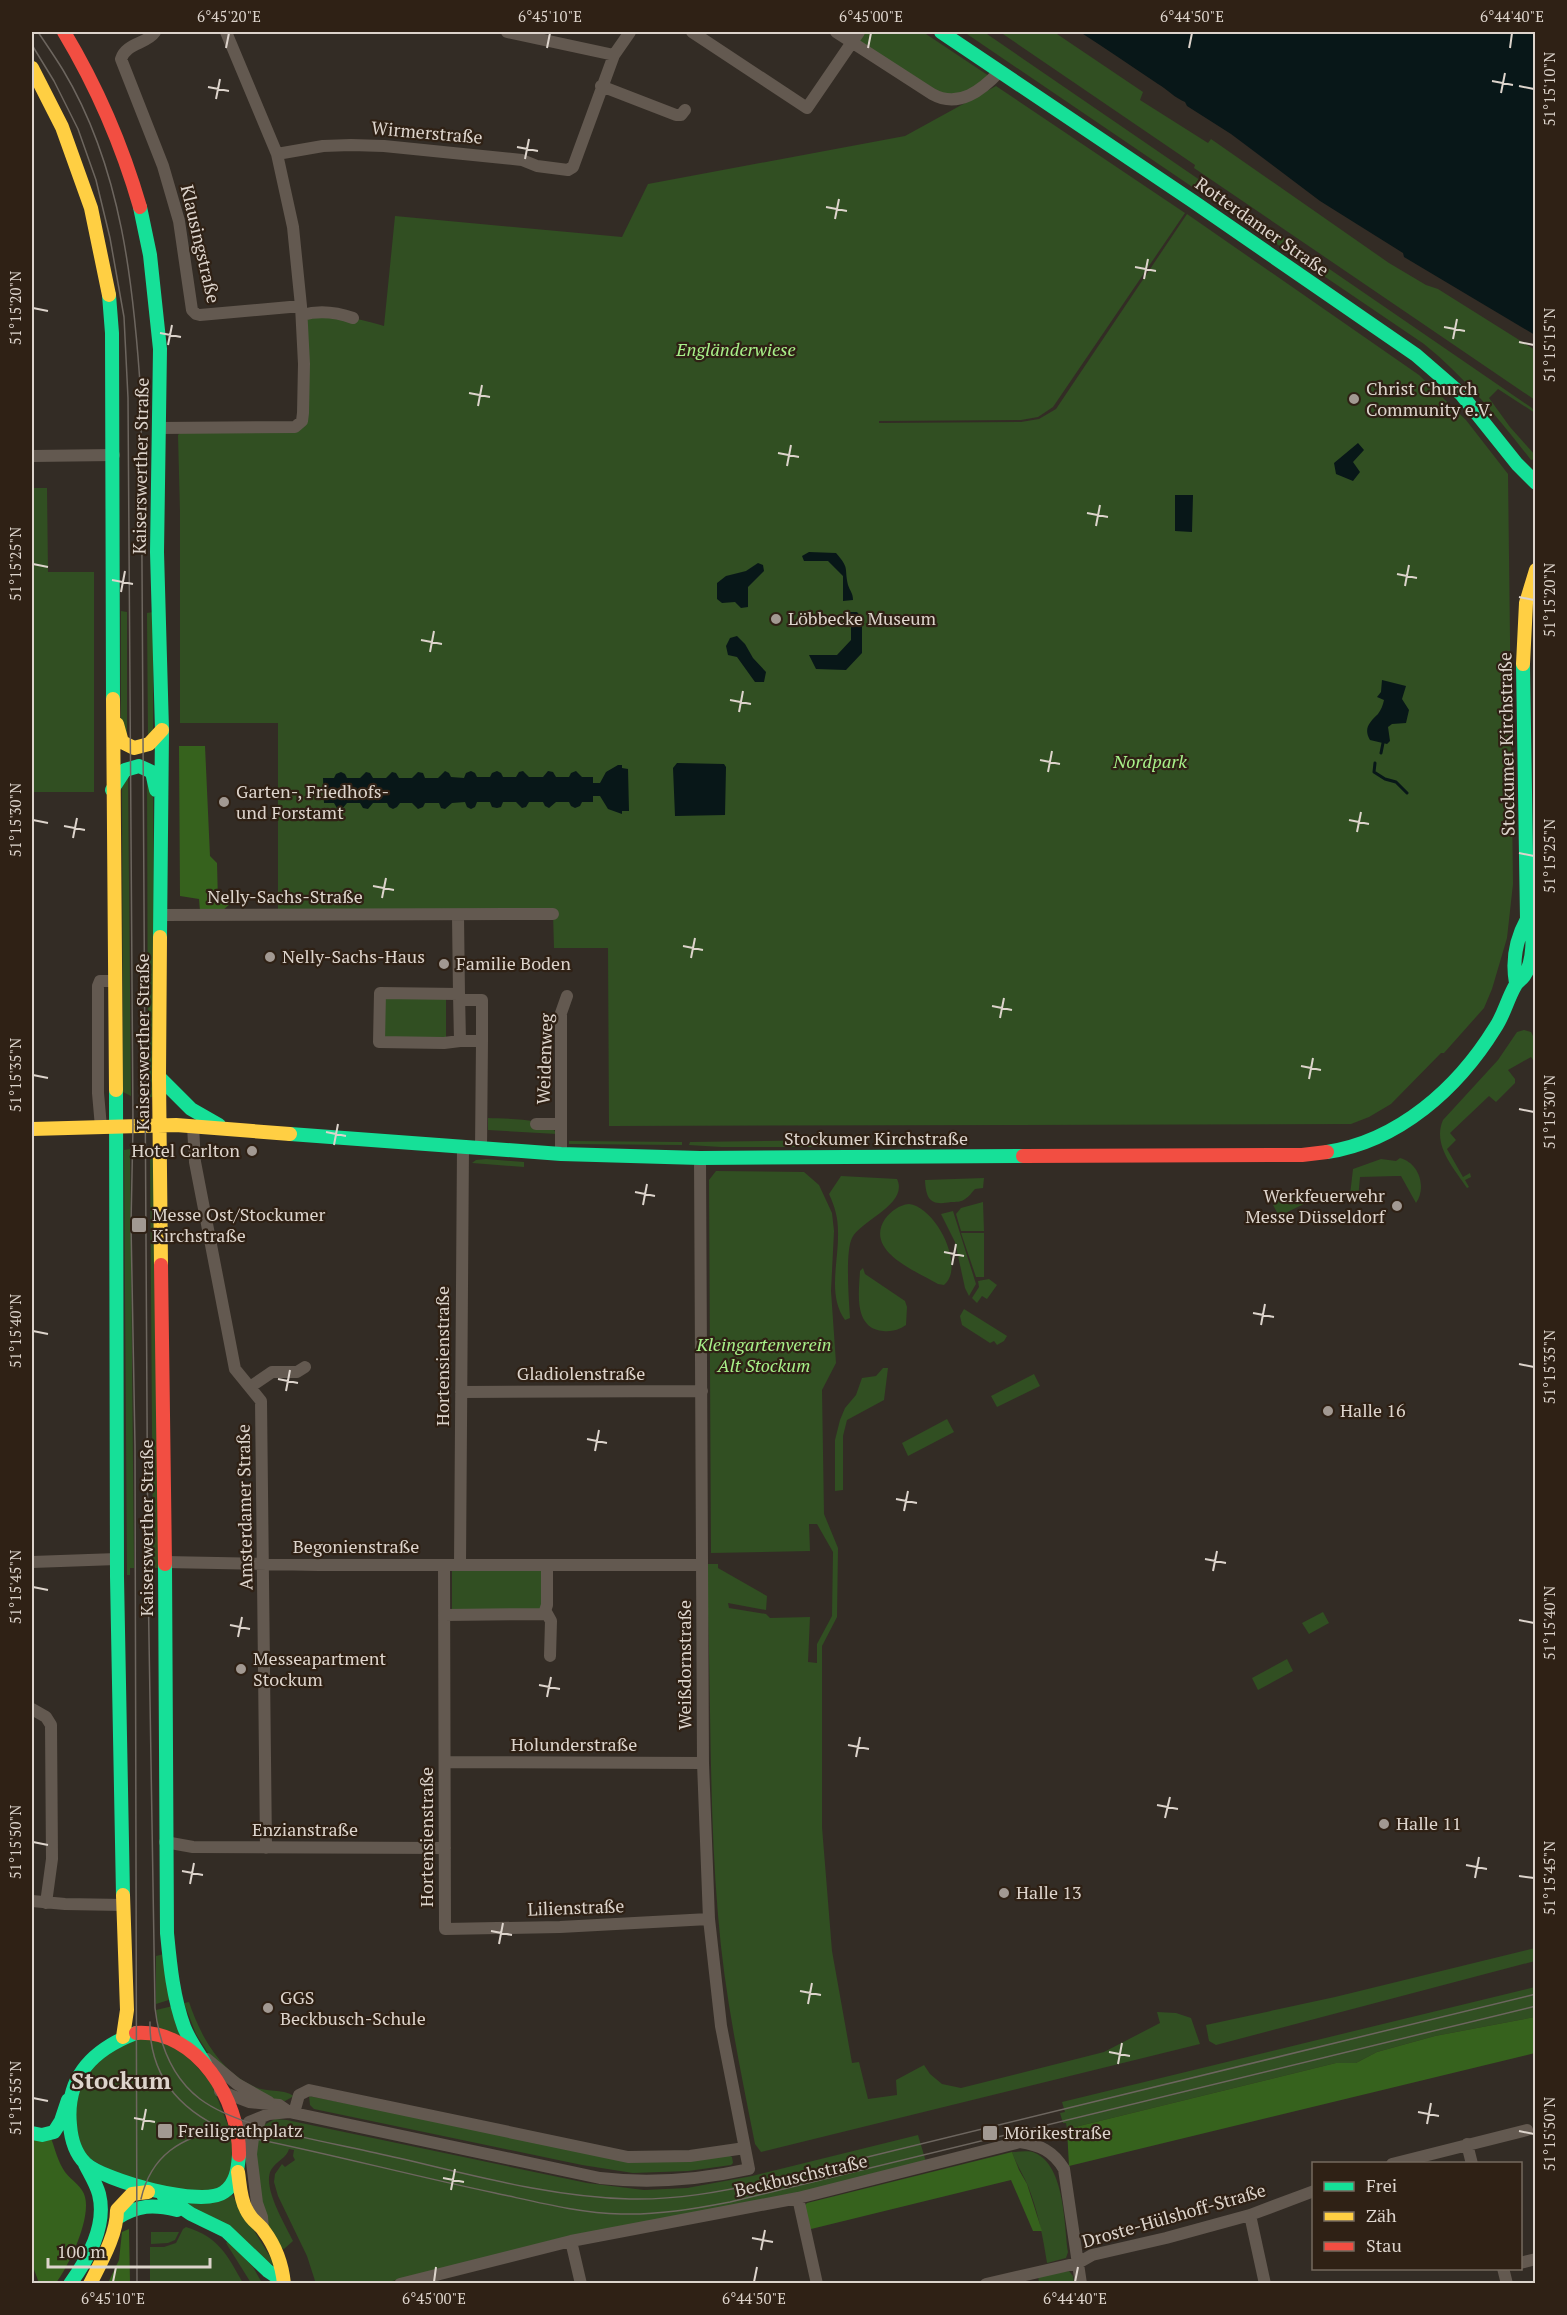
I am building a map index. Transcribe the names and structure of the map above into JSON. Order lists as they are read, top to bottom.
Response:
{
  "streets": {
    "main road": ["Rotterdamer Straße", "Kaiserswerther Straße", "Stockumer Kirchstraße"],
    "street": [
      "Wirmerstraße",
      "Klausingstraße",
      "Nelly-Sachs-Straße",
      "Weidenweg",
      "Hortensienstraße",
      "Gladiolenstraße",
      "Amsterdamer Straße",
      "Begonienstraße",
      "Weißdornstraße",
      "Holunderstraße",
      "Enzianstraße",
      "Lilienstraße",
      "Beckbuschstraße",
      "Droste-Hülshoff-Straße"
    ]
  },
  "crossings": [
    ["Kaiserswerther Straße", "Stockumer Kirchstraße"],
    ["Kaiserswerther Straße", "Nelly-Sachs-Straße"],
    ["Kaiserswerther Straße", "Begonienstraße"],
    ["Kaiserswerther Straße", "Enzianstraße"],
    ["Kaiserswerther Straße", "Beckbuschstraße"],
    ["Stockumer Kirchstraße", "Weidenweg"],
    ["Stockumer Kirchstraße", "Hortensienstraße"],
    ["Stockumer Kirchstraße", "Amsterdamer Straße"],
    ["Stockumer Kirchstraße", "Weißdornstraße"],
    ["Hortensienstraße", "Gladiolenstraße"],
    ["Hortensienstraße", "Begonienstraße"],
    ["Hortensienstraße", "Holunderstraße"],
    ["Hortensienstraße", "Enzianstraße"],
    ["Hortensienstraße", "Lilienstraße"],
    ["Gladiolenstraße", "Weißdornstraße"],
    ["Amsterdamer Straße", "Begonienstraße"],
    ["Amsterdamer Straße", "Enzianstraße"],
    ["Begonienstraße", "Weißdornstraße"],
    ["Weißdornstraße", "Holunderstraße"],
    ["Weißdornstraße", "Lilienstraße"],
    ["Weißdornstraße", "Beckbuschstraße"],
    ["Beckbuschstraße", "Droste-Hülshoff-Straße"]
  ],
  "districts": ["Stockum"],
  "parks": ["Engländerwiese", "Nordpark", "Kleingartenverein Alt Stockum"],
  "places": {
    "other": [
      "Christ Church Community e.V.",
      "Löbbecke Museum",
      "Garten-, Friedhofs- und Forstamt",
      "Nelly-Sachs-Haus",
      "Familie Boden",
      "Hotel Carlton",
      "Werkfeuerwehr Messe Düsseldorf",
      "Halle 16",
      "Messeapartment Stockum",
      "Halle 11",
      "Halle 13",
      "GGS Beckbusch-Schule"
    ],
    "transit": ["Messe Ost/Stockumer Kirchstraße", "Freiligrathplatz", "Mörikestraße"]
  },
  "legend": ["Frei", "Zäh", "Stau"],
  "scale_bar": "100 m",
  "coordinates": [
    "6°45'20\"E",
    "6°45'10\"E",
    "6°45'00\"E",
    "6°44'50\"E",
    "6°44'40\"E",
    "51°15'10\"N",
    "51°15'20\"N",
    "51°15'15\"N",
    "51°15'25\"N",
    "51°15'30\"N",
    "51°15'35\"N",
    "51°15'40\"N",
    "51°15'45\"N",
    "51°15'50\"N",
    "51°15'55\"N"
  ]
}
